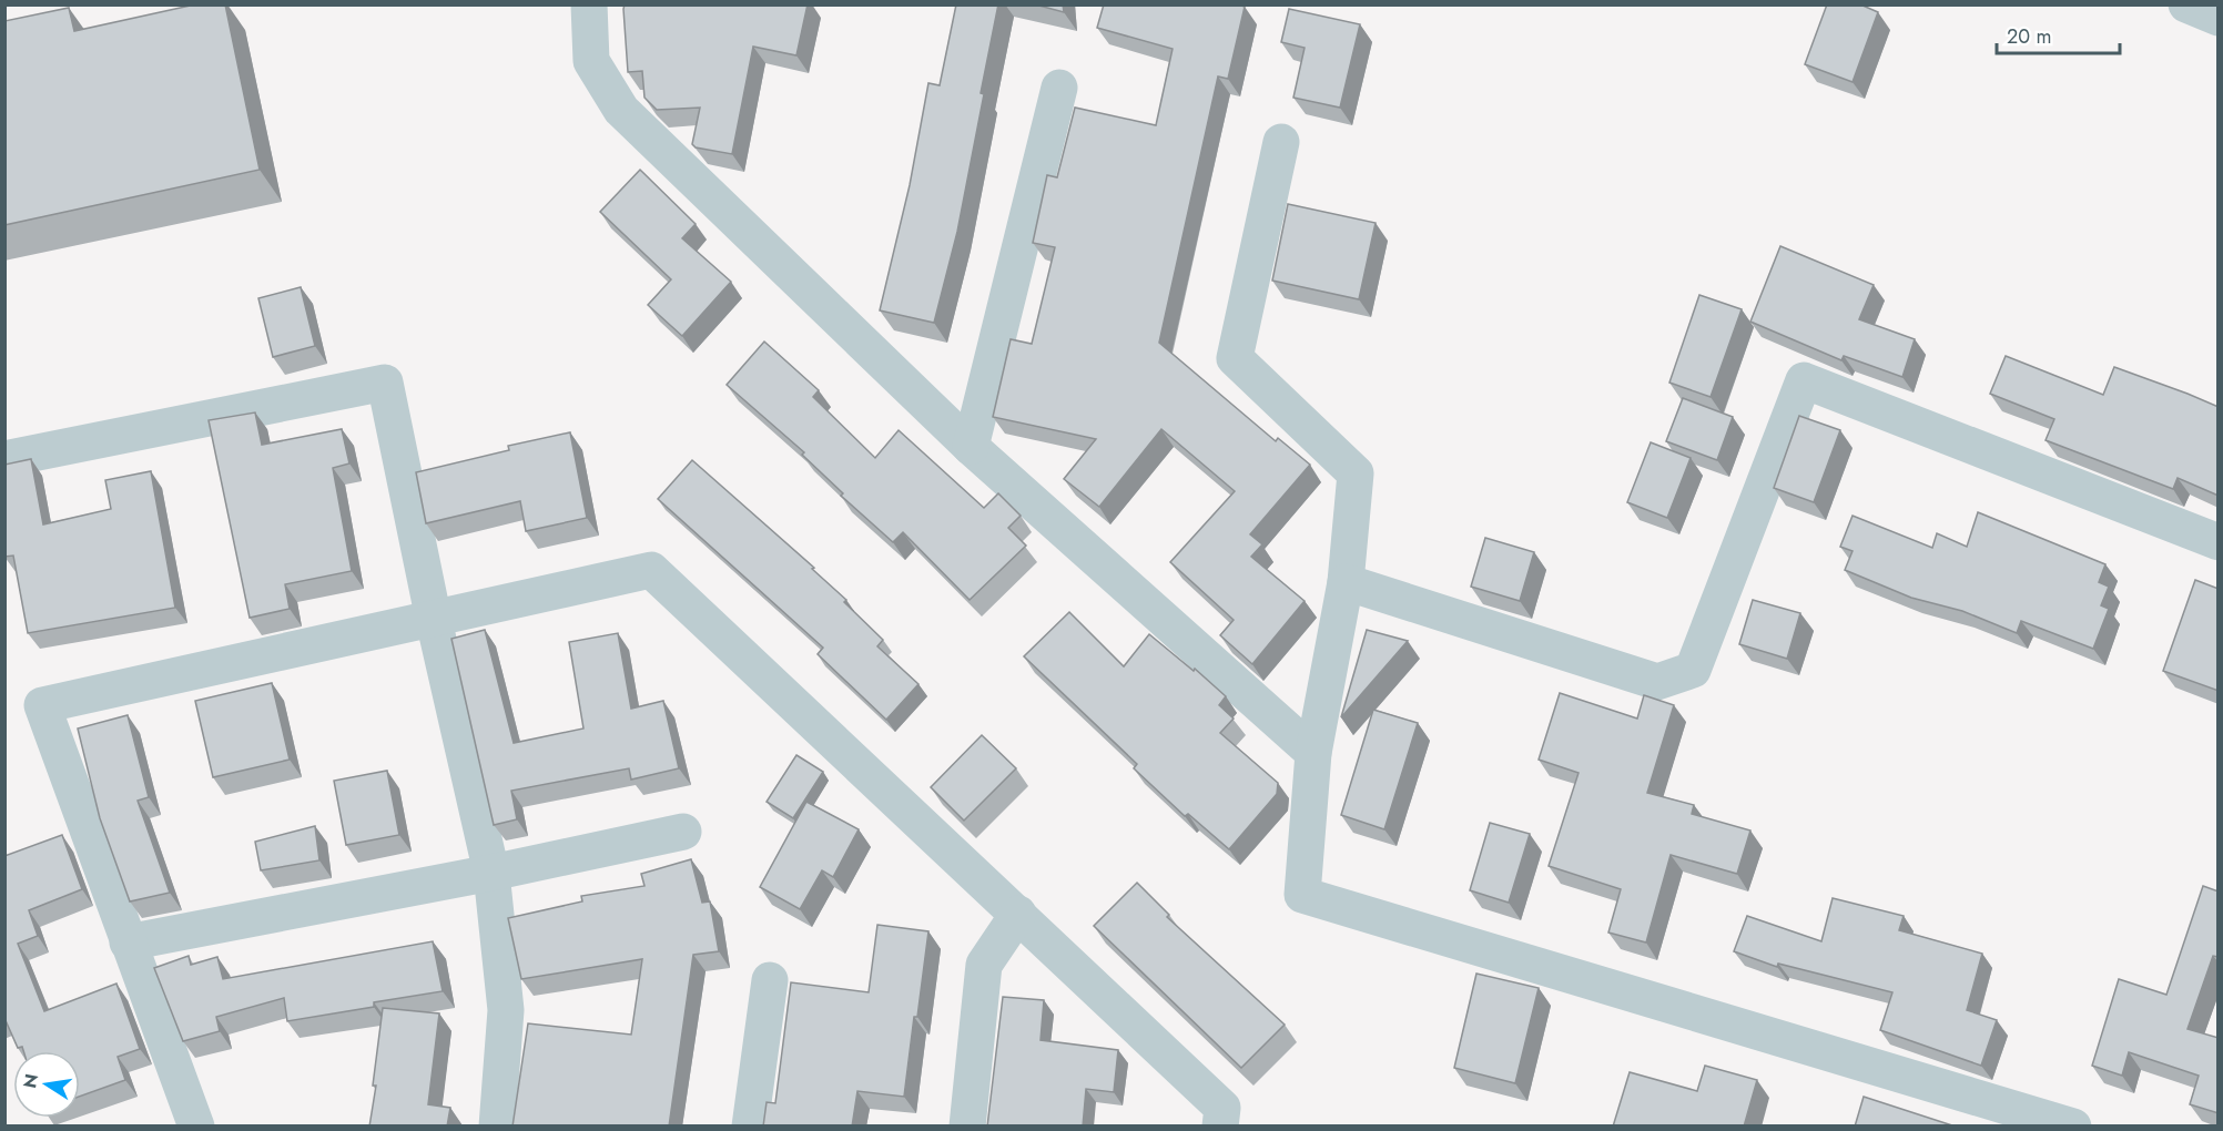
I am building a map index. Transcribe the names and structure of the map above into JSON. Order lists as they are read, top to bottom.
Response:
{
  "scale_bar": "20 m",
  "north": "left"
}
